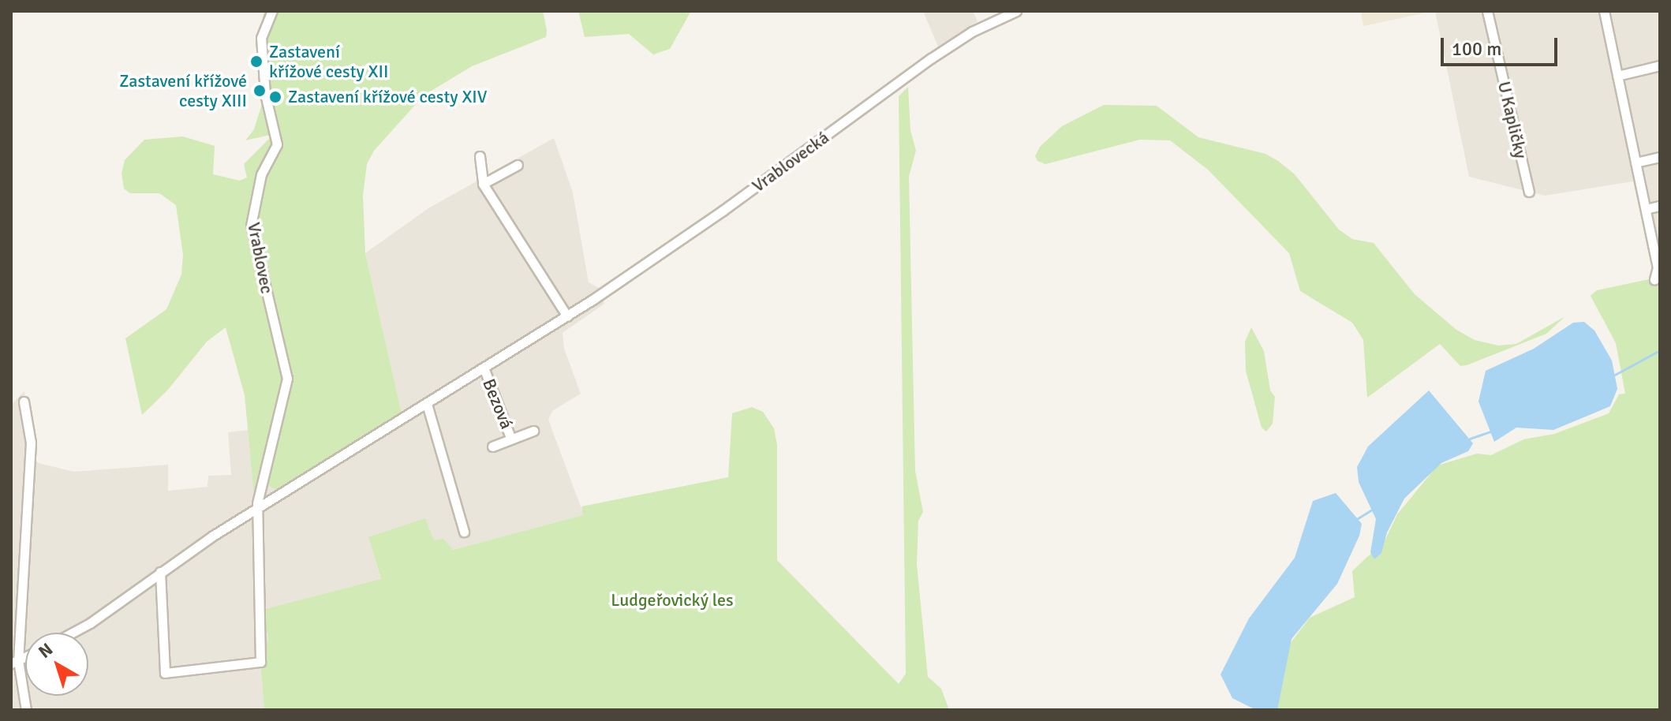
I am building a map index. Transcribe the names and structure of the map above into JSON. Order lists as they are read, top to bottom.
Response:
{
  "streets": {
    "street": [
      "U Kapličky",
      "Vrablovecká",
      "Vrablovec",
      "Bezová"
    ]
  },
  "parks": ["Ludgeřovický les"],
  "places": ["Zastavení křížové cesty XII", "Zastavení křížové cesty XIII", "Zastavení křížové cesty XIV"],
  "scale_bar": "100 m",
  "north": "top left"
}
